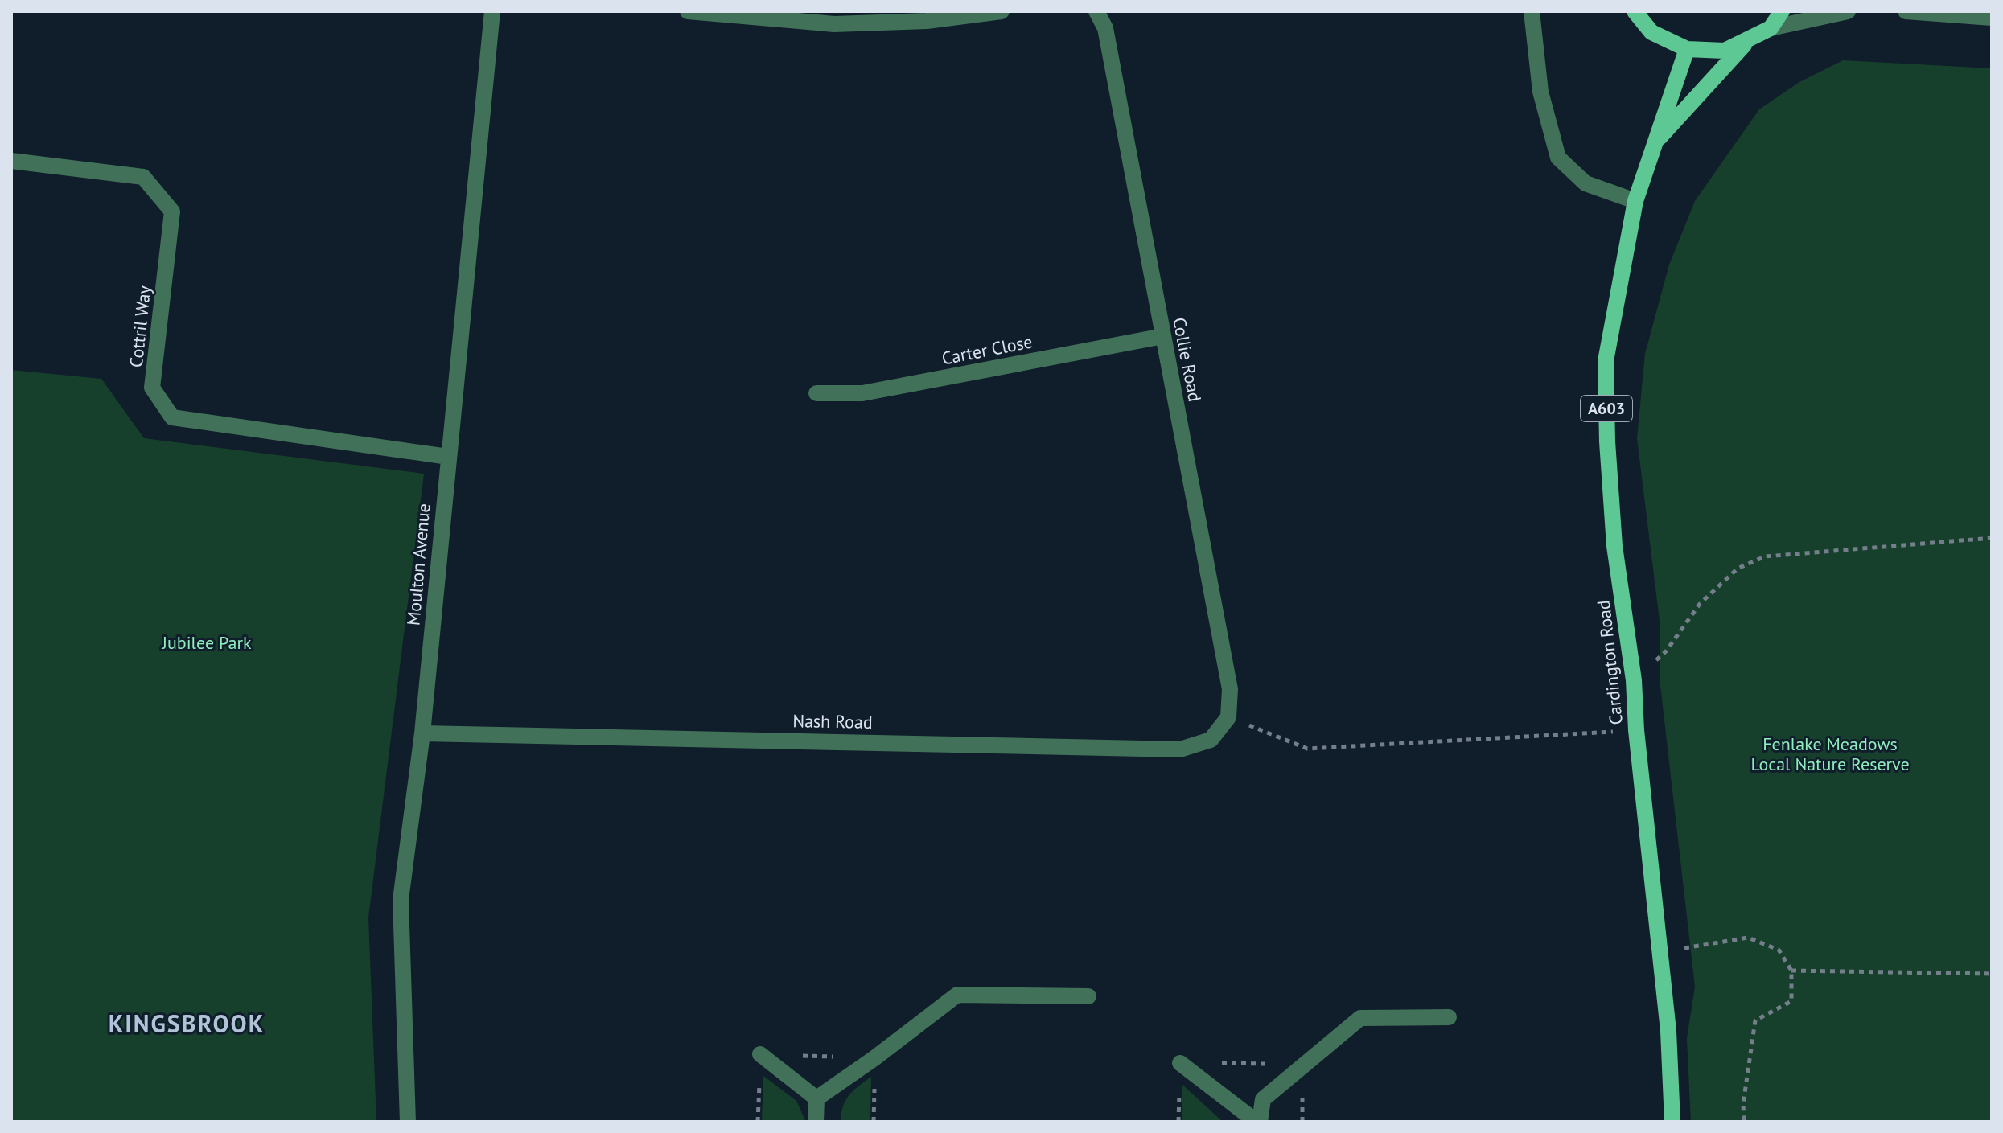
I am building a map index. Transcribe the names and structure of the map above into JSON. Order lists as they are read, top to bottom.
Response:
{
  "streets": {
    "main road": ["A603", "Cardington Road"],
    "street": [
      "Cottril Way",
      "Carter Close",
      "Collie Road",
      "Moulton Avenue",
      "Nash Road"
    ]
  },
  "crossings": [
    ["Cottril Way", "Moulton Avenue"],
    ["Carter Close", "Collie Road"],
    ["Collie Road", "Nash Road"],
    ["Moulton Avenue", "Nash Road"]
  ],
  "districts": ["KINGSBROOK"],
  "parks": ["Jubilee Park", "Fenlake Meadows Local Nature Reserve"]
}
